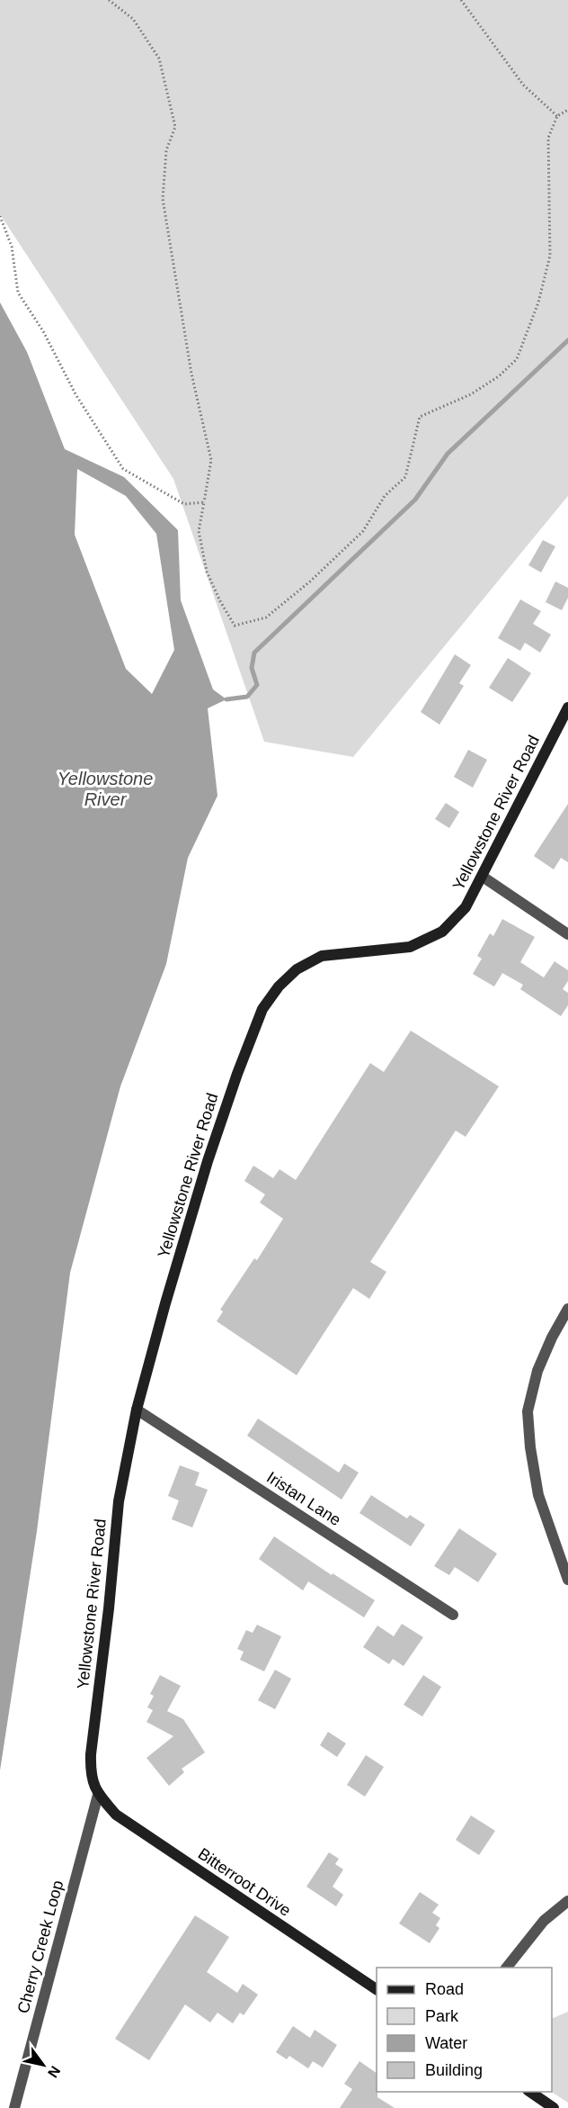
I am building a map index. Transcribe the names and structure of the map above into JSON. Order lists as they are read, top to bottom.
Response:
{
  "streets": {
    "street": [
      "Yellowstone River Road",
      "Iristan Lane",
      "Bitterroot Drive",
      "Cherry Creek Loop"
    ]
  },
  "crossings": [
    ["Yellowstone River Road", "Iristan Lane"],
    ["Yellowstone River Road", "Bitterroot Drive"],
    ["Yellowstone River Road", "Cherry Creek Loop"],
    ["Bitterroot Drive", "Cherry Creek Loop"]
  ],
  "water": ["Yellowstone River"],
  "legend": [
    "Road",
    "Park",
    "Water",
    "Building"
  ],
  "north": "bottom right"
}
